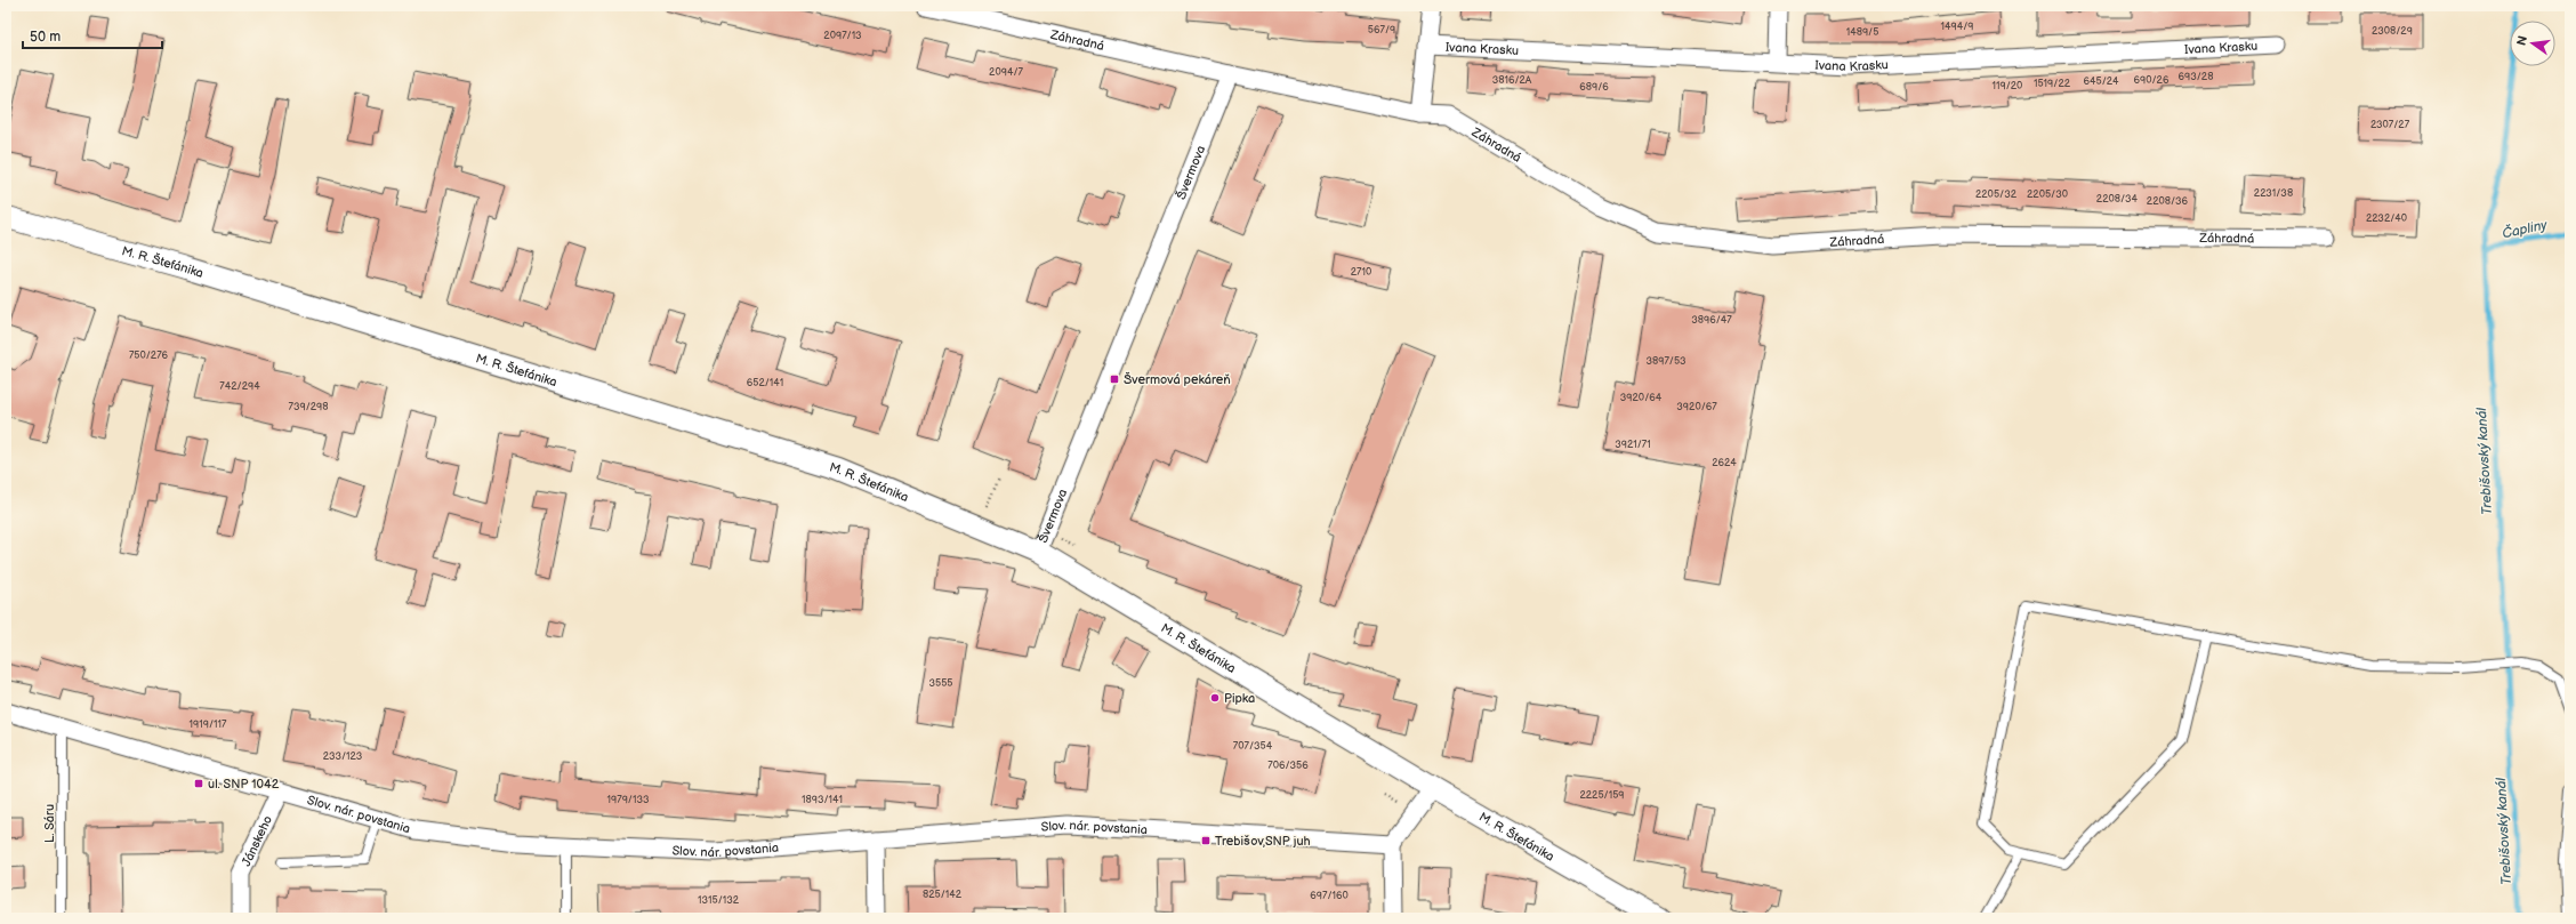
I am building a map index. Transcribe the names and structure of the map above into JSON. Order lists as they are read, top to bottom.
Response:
{
  "streets": {
    "street": [
      "Záhradná",
      "Ivana Krasku",
      "Švermova",
      "M. R. Štefánika",
      "Slov. nár. povstania",
      "Jánskeho"
    ],
    "lane": ["L. Sáru"]
  },
  "crossings": [
    ["Záhradná", "Švermova"],
    ["Švermova", "M. R. Štefánika"],
    ["Slov. nár. povstania", "L. Sáru"],
    ["Slov. nár. povstania", "Jánskeho"]
  ],
  "water": ["Čapliny", "Trebišovský kanál"],
  "places": {
    "transit": ["Švermová pekáreň", "ul. SNP 1042", "Trebišov,SNP juh"],
    "other": ["Pipka"]
  },
  "house_numbers": [
    "1494/9",
    "567/9",
    "2308/29",
    "1489/5",
    "2097/13",
    "2094/7",
    "693/28",
    "3816/2A",
    "690/26",
    "645/24",
    "1519/22",
    "119/20",
    "689/6",
    "2307/27",
    "2231/38",
    "2205/32",
    "2205/30",
    "2208/34",
    "2208/36",
    "2232/40",
    "2710",
    "3896/47",
    "750/276",
    "3897/53",
    "652/141",
    "742/294",
    "3920/64",
    "739/298",
    "3920/67",
    "3921/71",
    "2624",
    "3555",
    "1919/117",
    "707/354",
    "233/123",
    "706/356",
    "2225/159",
    "1979/133",
    "1893/141",
    "825/142",
    "697/160",
    "1315/132"
  ],
  "scale_bar": "50 m",
  "north": "left"
}
